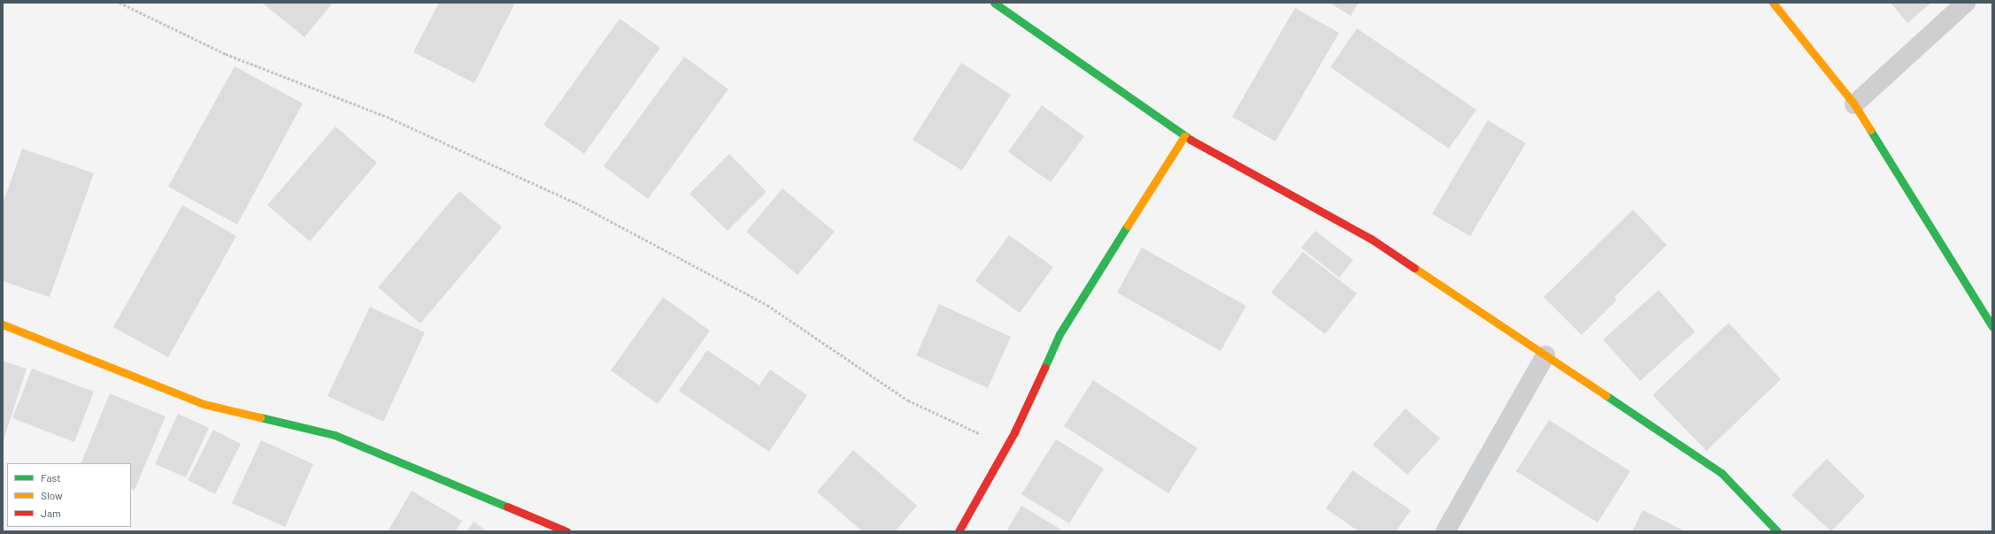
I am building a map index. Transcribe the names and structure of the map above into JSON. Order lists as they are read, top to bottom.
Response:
{
  "legend": ["Fast", "Slow", "Jam"]
}
